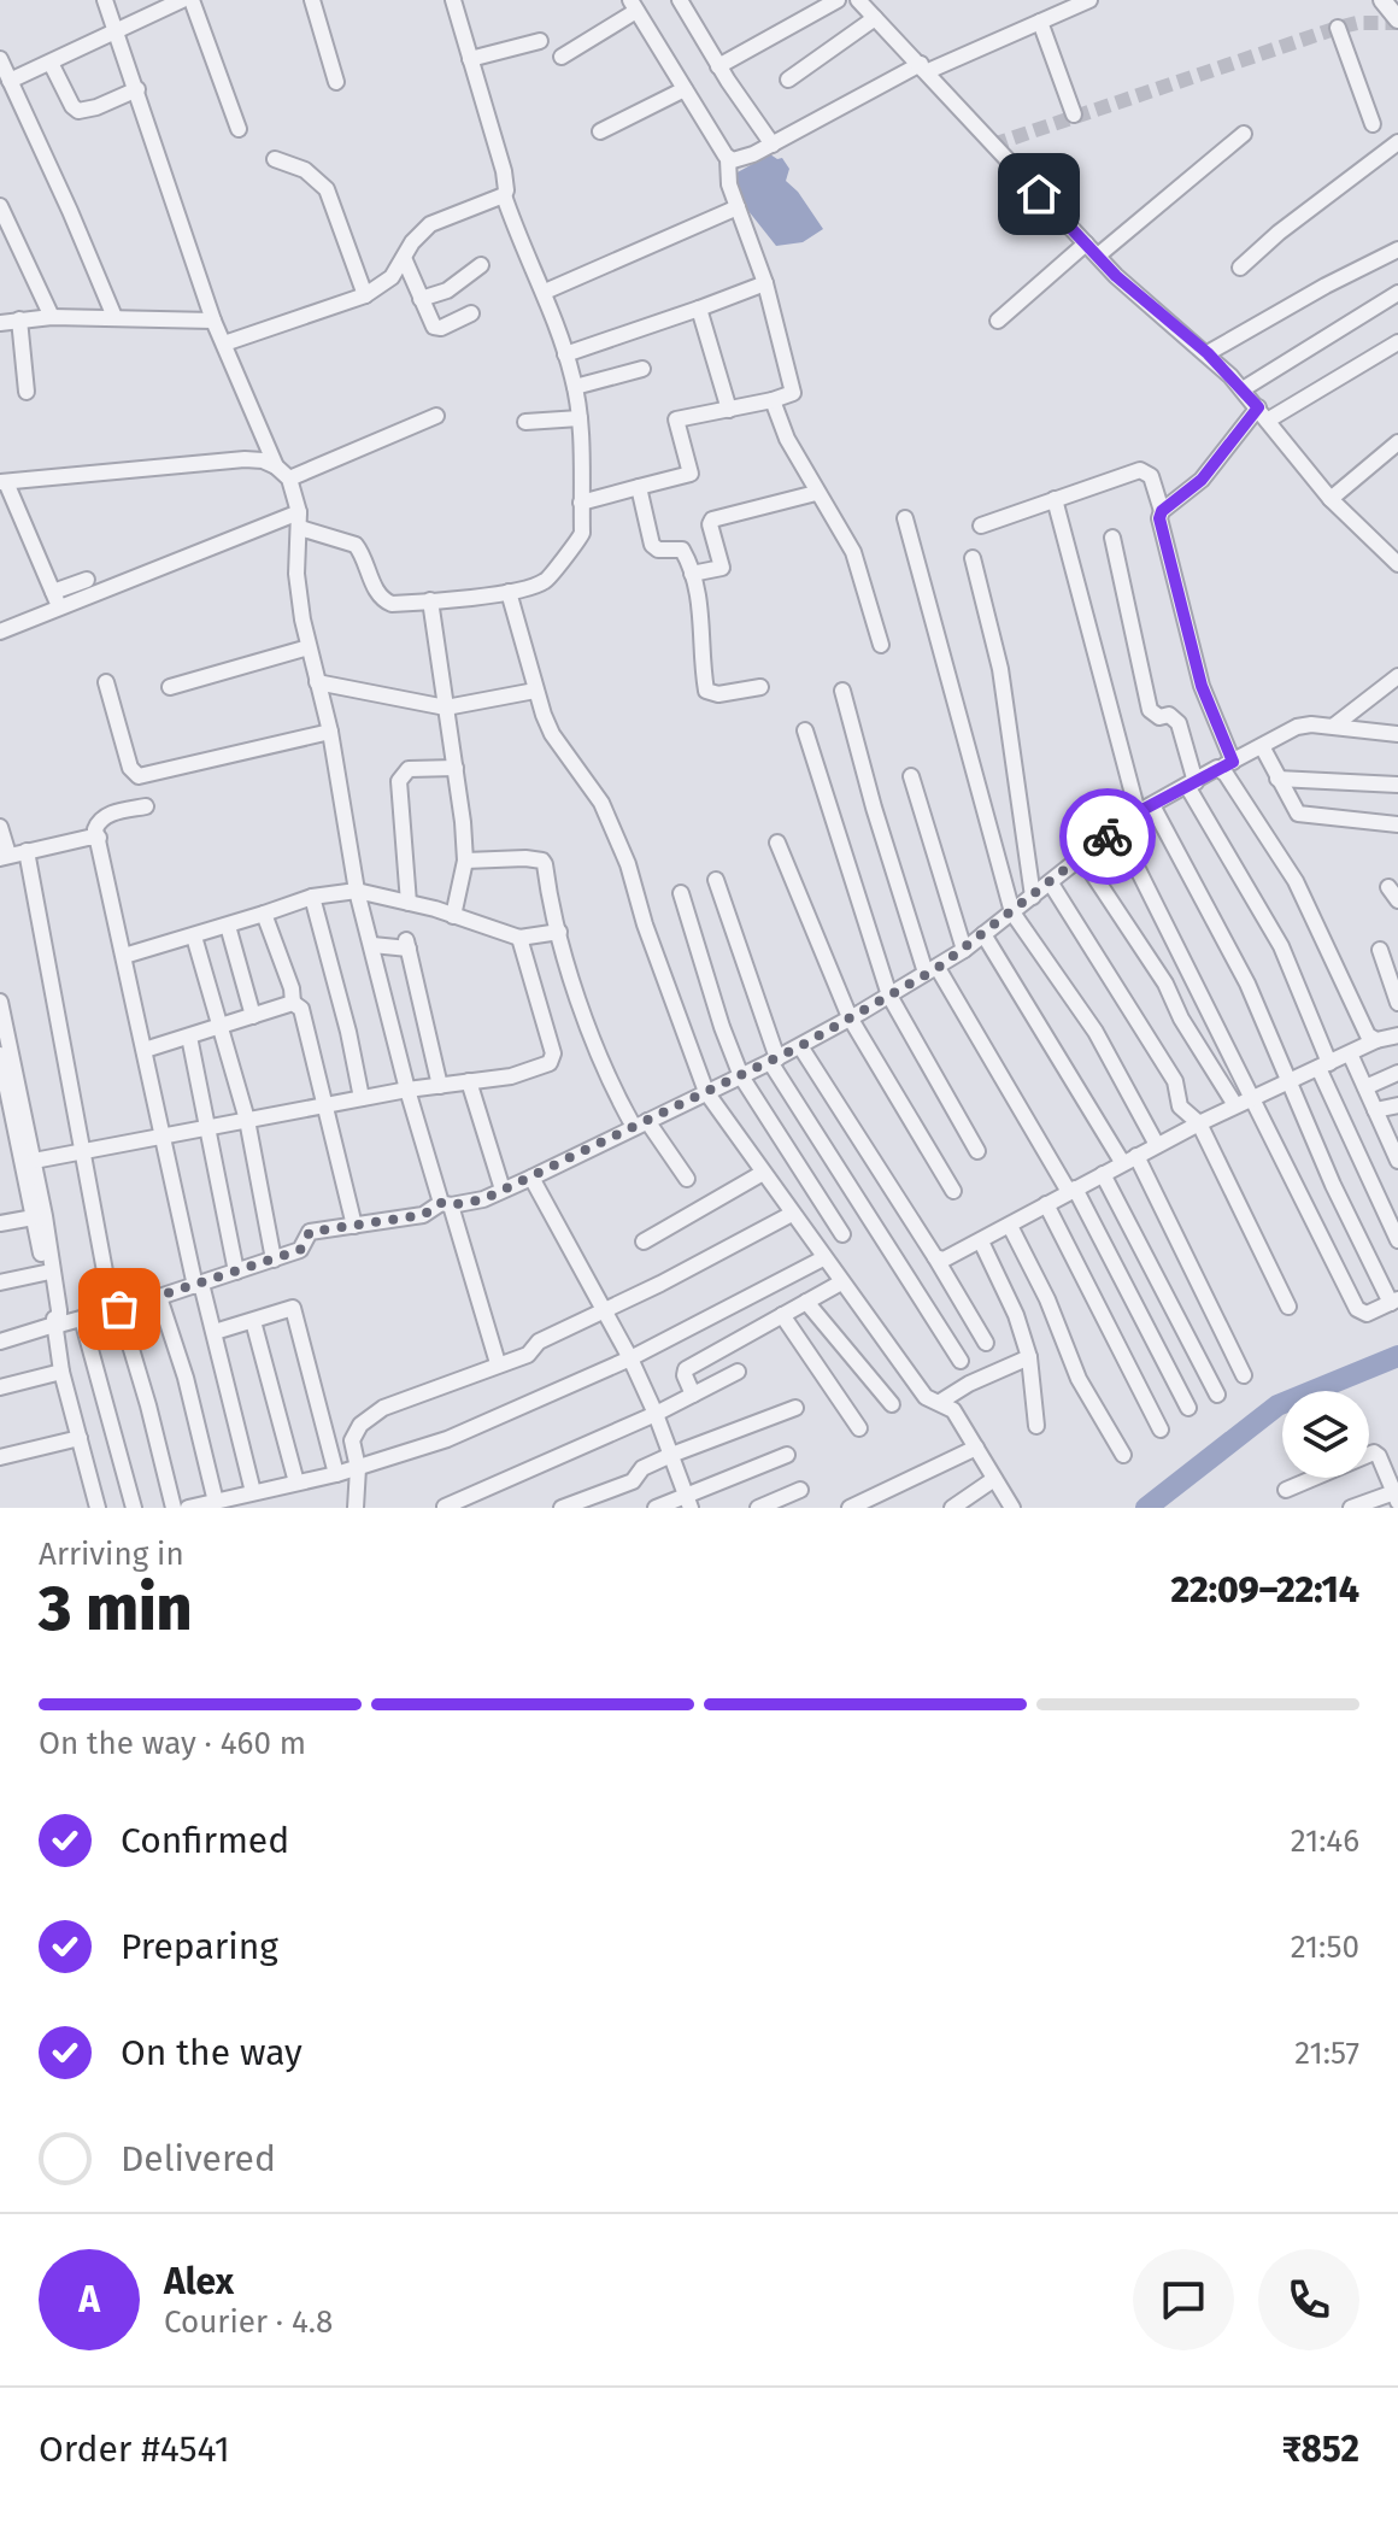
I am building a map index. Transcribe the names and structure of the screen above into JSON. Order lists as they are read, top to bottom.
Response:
{
  "page": {
    "heading": ["3 min", "Arriving in", "22:09–22:14"],
    "panel": [
      "Alex",
      "Courier · 4.8",
      "Order #4541",
      "₹852"
    ],
    "bar": "On the way · 460 m",
    "list": [
      ["Confirmed", "21:46"],
      ["Preparing", "21:50"],
      ["On the way", "21:57"],
      "Delivered"
    ],
    "round": "A"
  }
}
